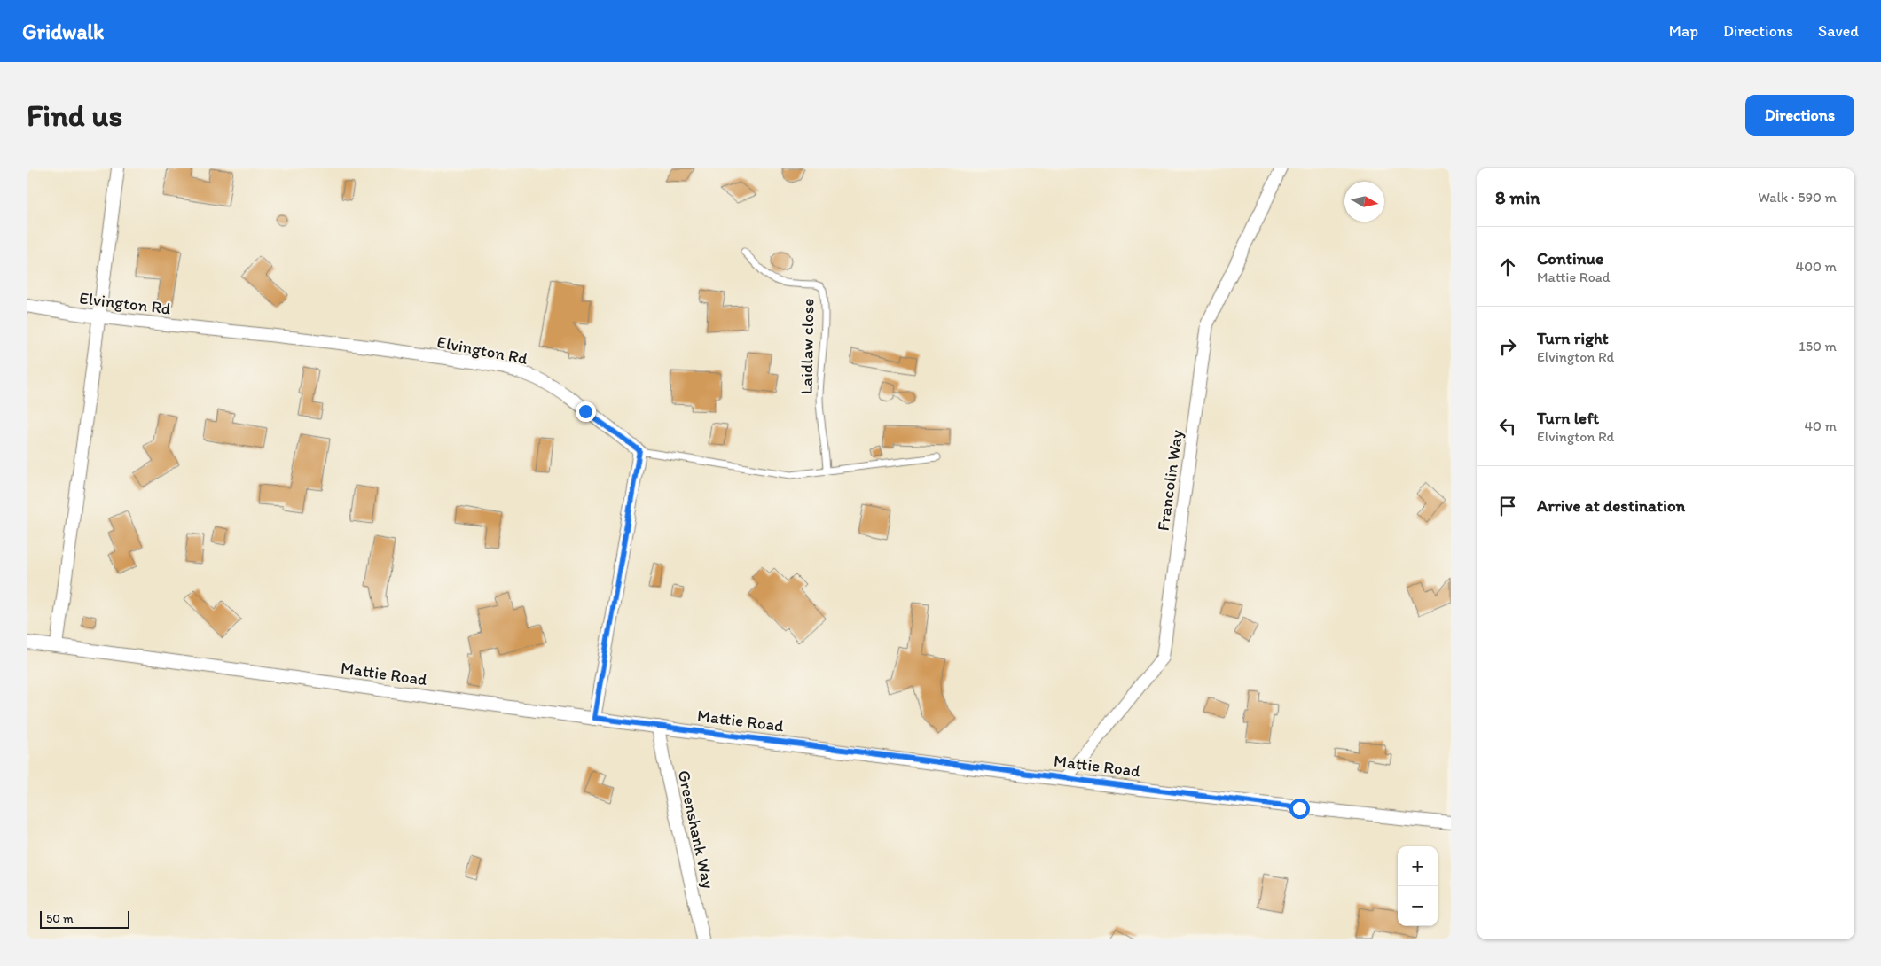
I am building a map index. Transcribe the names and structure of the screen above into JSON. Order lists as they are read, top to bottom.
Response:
{
  "streets": {
    "street": [
      "Elvington Rd",
      "Francolin Way",
      "Mattie Road",
      "Greenshank Way"
    ],
    "lane": ["Laidlaw close"]
  },
  "crossings": [
    ["Francolin Way", "Mattie Road"],
    ["Mattie Road", "Greenshank Way"]
  ],
  "scale_bar": "50 m",
  "north": "right",
  "page": {
    "header": "Gridwalk",
    "nav": ["Map", "Directions", "Saved"],
    "buttons": "Directions",
    "title": "Find us",
    "heading": ["8 min", "Walk · 590 m"],
    "list": [
      ["Continue", "Mattie Road", "400 m"],
      ["Turn right", "Elvington Rd", "150 m"],
      ["Turn left", "Elvington Rd", "40 m"],
      "Arrive at destination"
    ],
    "map_buttons": ["+", "−"],
    "scale": "50 m"
  }
}
